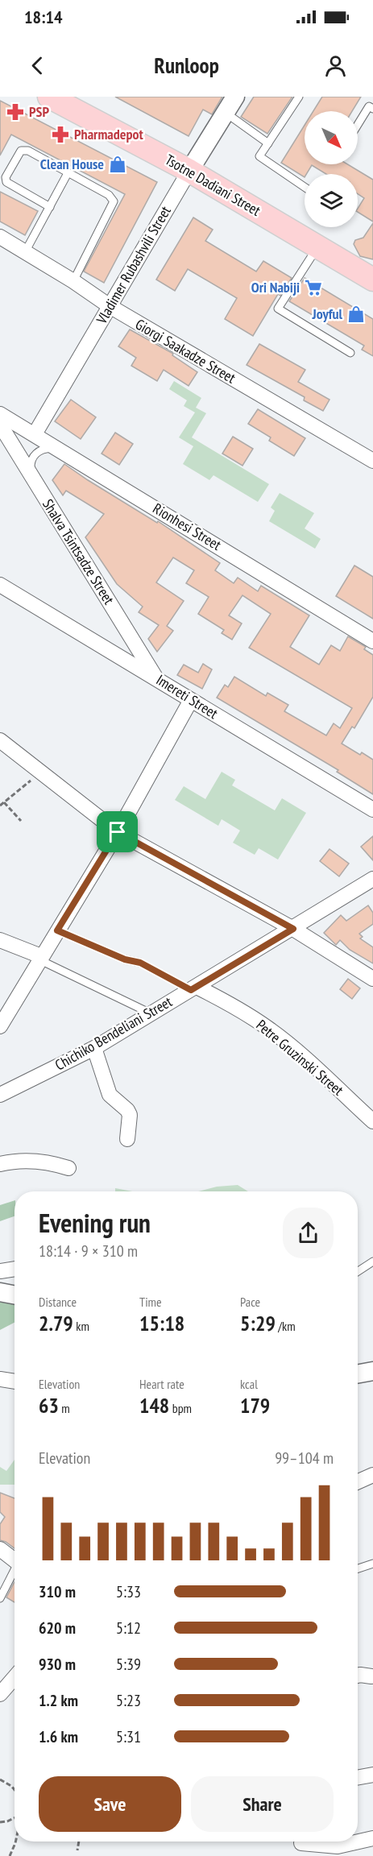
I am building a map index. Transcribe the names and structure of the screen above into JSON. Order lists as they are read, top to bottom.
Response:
{
  "streets": {
    "main road": ["Tsotne Dadiani Street"],
    "street": [
      "Vladimer Rubashvili Street",
      "Giorgi Saakadze Street",
      "Rionhesi Street",
      "Shalva Tsintsadze Street",
      "Imereti Street",
      "Chichiko Bendeliani Street",
      "Petre Gruzinski Street"
    ]
  },
  "crossings": [
    ["Tsotne Dadiani Street", "Vladimer Rubashvili Street"],
    ["Vladimer Rubashvili Street", "Giorgi Saakadze Street"],
    ["Vladimer Rubashvili Street", "Rionhesi Street"],
    ["Shalva Tsintsadze Street", "Imereti Street"],
    ["Chichiko Bendeliani Street", "Petre Gruzinski Street"]
  ],
  "places": {
    "pharmacy": ["PSP", "Pharmadepot"],
    "shop": ["Clean House", "Joyful"],
    "supermarket": ["Ori Nabiji"]
  },
  "north": "bottom right",
  "page": {
    "status": "18:14",
    "header": "Runloop",
    "heading": ["Evening run", "18:14 · 9 × 310 m"],
    "stats": [
      ["Distance", "2.79 km"],
      ["Time", "15:18"],
      ["Pace", "5:29 /km"],
      ["Elevation", "63 m"],
      ["Heart rate", "148 bpm"],
      ["kcal", "179"]
    ],
    "chart": ["Elevation", "99–104 m"],
    "list": [
      {
        "name": "310 m",
        "note": "5:33"
      },
      {
        "name": "620 m",
        "note": "5:12"
      },
      {
        "name": "930 m",
        "note": "5:39"
      },
      {
        "name": "1.2 km",
        "note": "5:23"
      },
      {
        "name": "1.6 km",
        "note": "5:31"
      }
    ],
    "buttons": ["Save", "Share"]
  }
}
